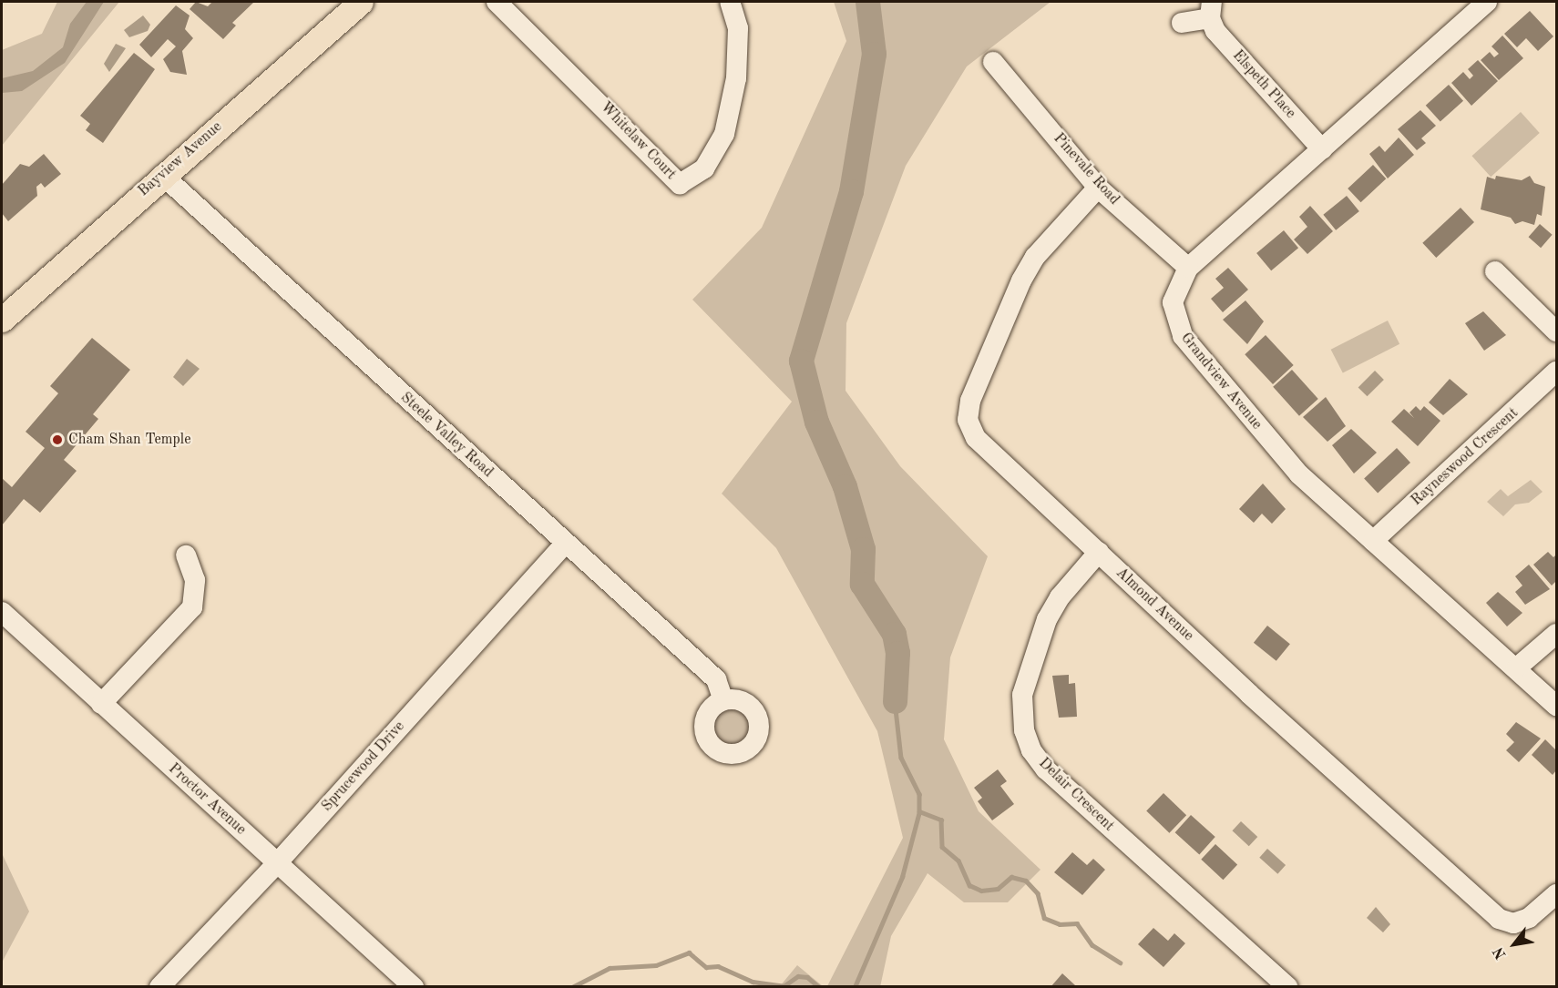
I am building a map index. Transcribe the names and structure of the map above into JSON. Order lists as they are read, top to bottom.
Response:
{
  "streets": {
    "main road": ["Bayview Avenue"],
    "street": [
      "Elspeth Place",
      "Whitelaw Court",
      "Pinevale Road",
      "Grandview Avenue",
      "Steele Valley Road",
      "Rayneswood Crescent",
      "Almond Avenue",
      "Sprucewood Drive",
      "Delair Crescent",
      "Proctor Avenue"
    ]
  },
  "crossings": [
    ["Elspeth Place", "Grandview Avenue"],
    ["Bayview Avenue", "Steele Valley Road"],
    ["Pinevale Road", "Grandview Avenue"],
    ["Pinevale Road", "Almond Avenue"],
    ["Grandview Avenue", "Rayneswood Crescent"],
    ["Steele Valley Road", "Sprucewood Drive"],
    ["Almond Avenue", "Delair Crescent"],
    ["Sprucewood Drive", "Proctor Avenue"]
  ],
  "places": ["Cham Shan Temple"],
  "north": "bottom left"
}
